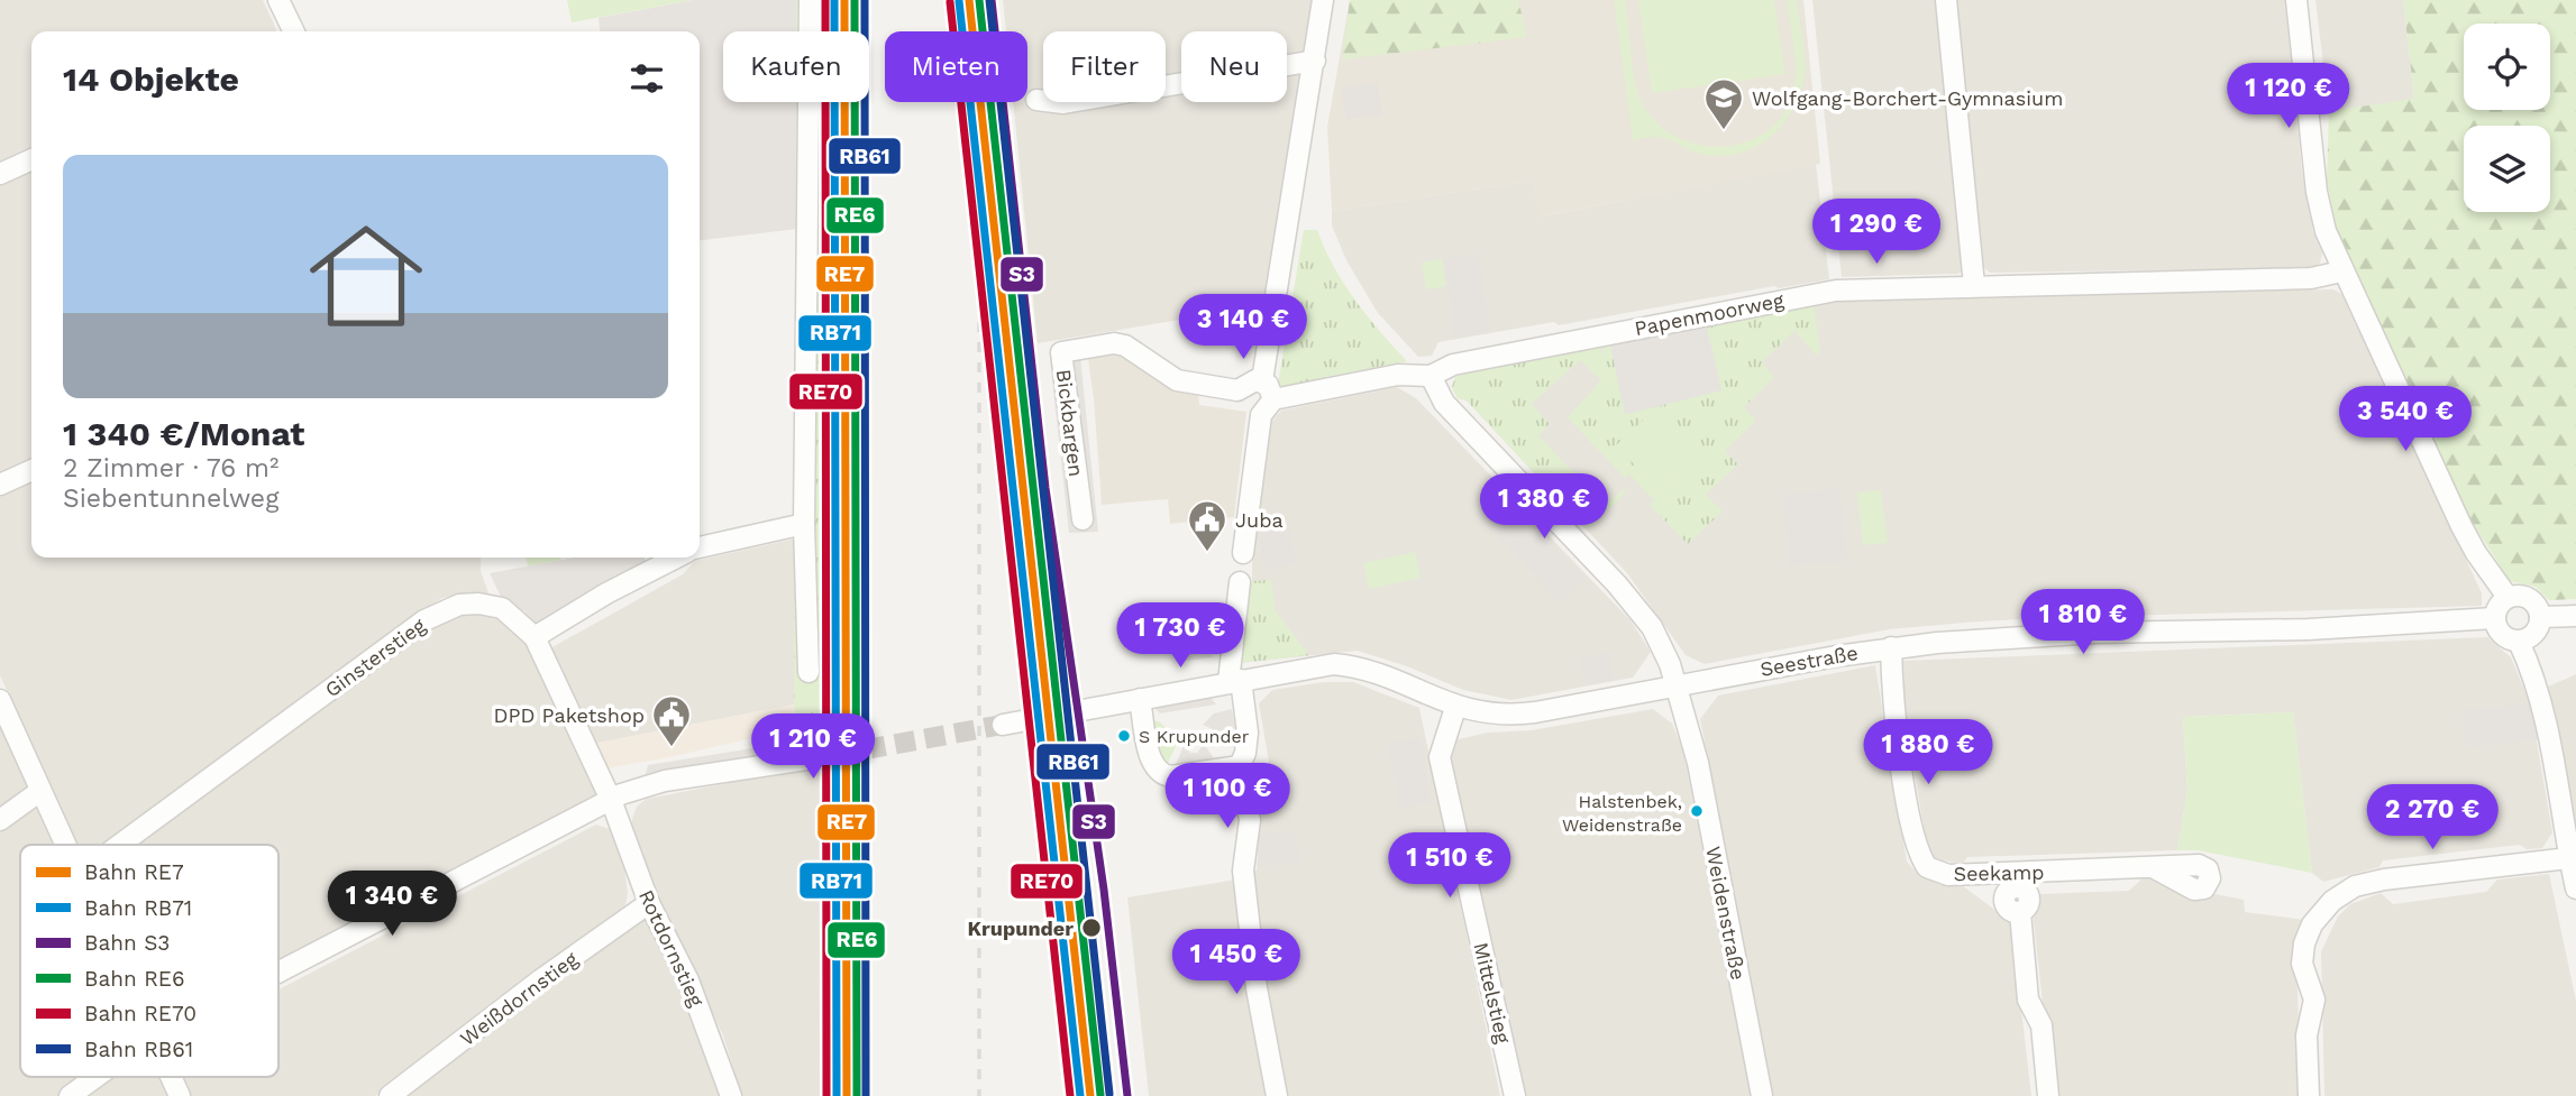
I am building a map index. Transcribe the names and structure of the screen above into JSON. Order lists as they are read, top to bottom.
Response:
{
  "streets": {
    "street": [
      "Papenmoorweg",
      "Bickbargen",
      "Ginsterstieg",
      "Seestraße",
      "Seekamp",
      "Weidenstraße",
      "Rotdornstieg",
      "Mittelstieg",
      "Weißdornstieg"
    ]
  },
  "crossings": [
    ["Papenmoorweg", "Weidenstraße"],
    ["Ginsterstieg", "Rotdornstieg"],
    ["Seestraße", "Seekamp"],
    ["Seestraße", "Weidenstraße"],
    ["Seestraße", "Mittelstieg"],
    ["Rotdornstieg", "Weißdornstieg"]
  ],
  "places": {
    "school or university": ["Wolfgang-Borchert-Gymnasium"],
    "public building": ["Juba", "DPD Paketshop"],
    "other": ["S Krupunder", "Halstenbek, Weidenstraße", "Krupunder"]
  },
  "lines": [
    "rail line RE7",
    "rail line RB71",
    "rail line S3",
    "rail line RE6",
    "rail line RE70",
    "rail line RB61"
  ],
  "legend": [
    "Bahn RE7",
    "Bahn RB71",
    "Bahn S3",
    "Bahn RE6",
    "Bahn RE70",
    "Bahn RB61"
  ],
  "page": {
    "chip": [
      "Kaufen",
      "Mieten",
      "Filter",
      "Neu"
    ],
    "heading": "14 Objekte",
    "price": [
      "1 120 €",
      "1 290 €",
      "3 140 €",
      "3 540 €",
      "1 380 €",
      "1 810 €",
      "1 730 €",
      "1 210 €",
      "1 880 €",
      "1 100 €",
      "2 270 €",
      "1 510 €",
      "1 340 €",
      "1 450 €"
    ],
    "list": [
      {
        "name": "1 340 €/Monat",
        "note": "2 Zimmer · 76 m² · Siebentunnelweg"
      }
    ]
  }
}
